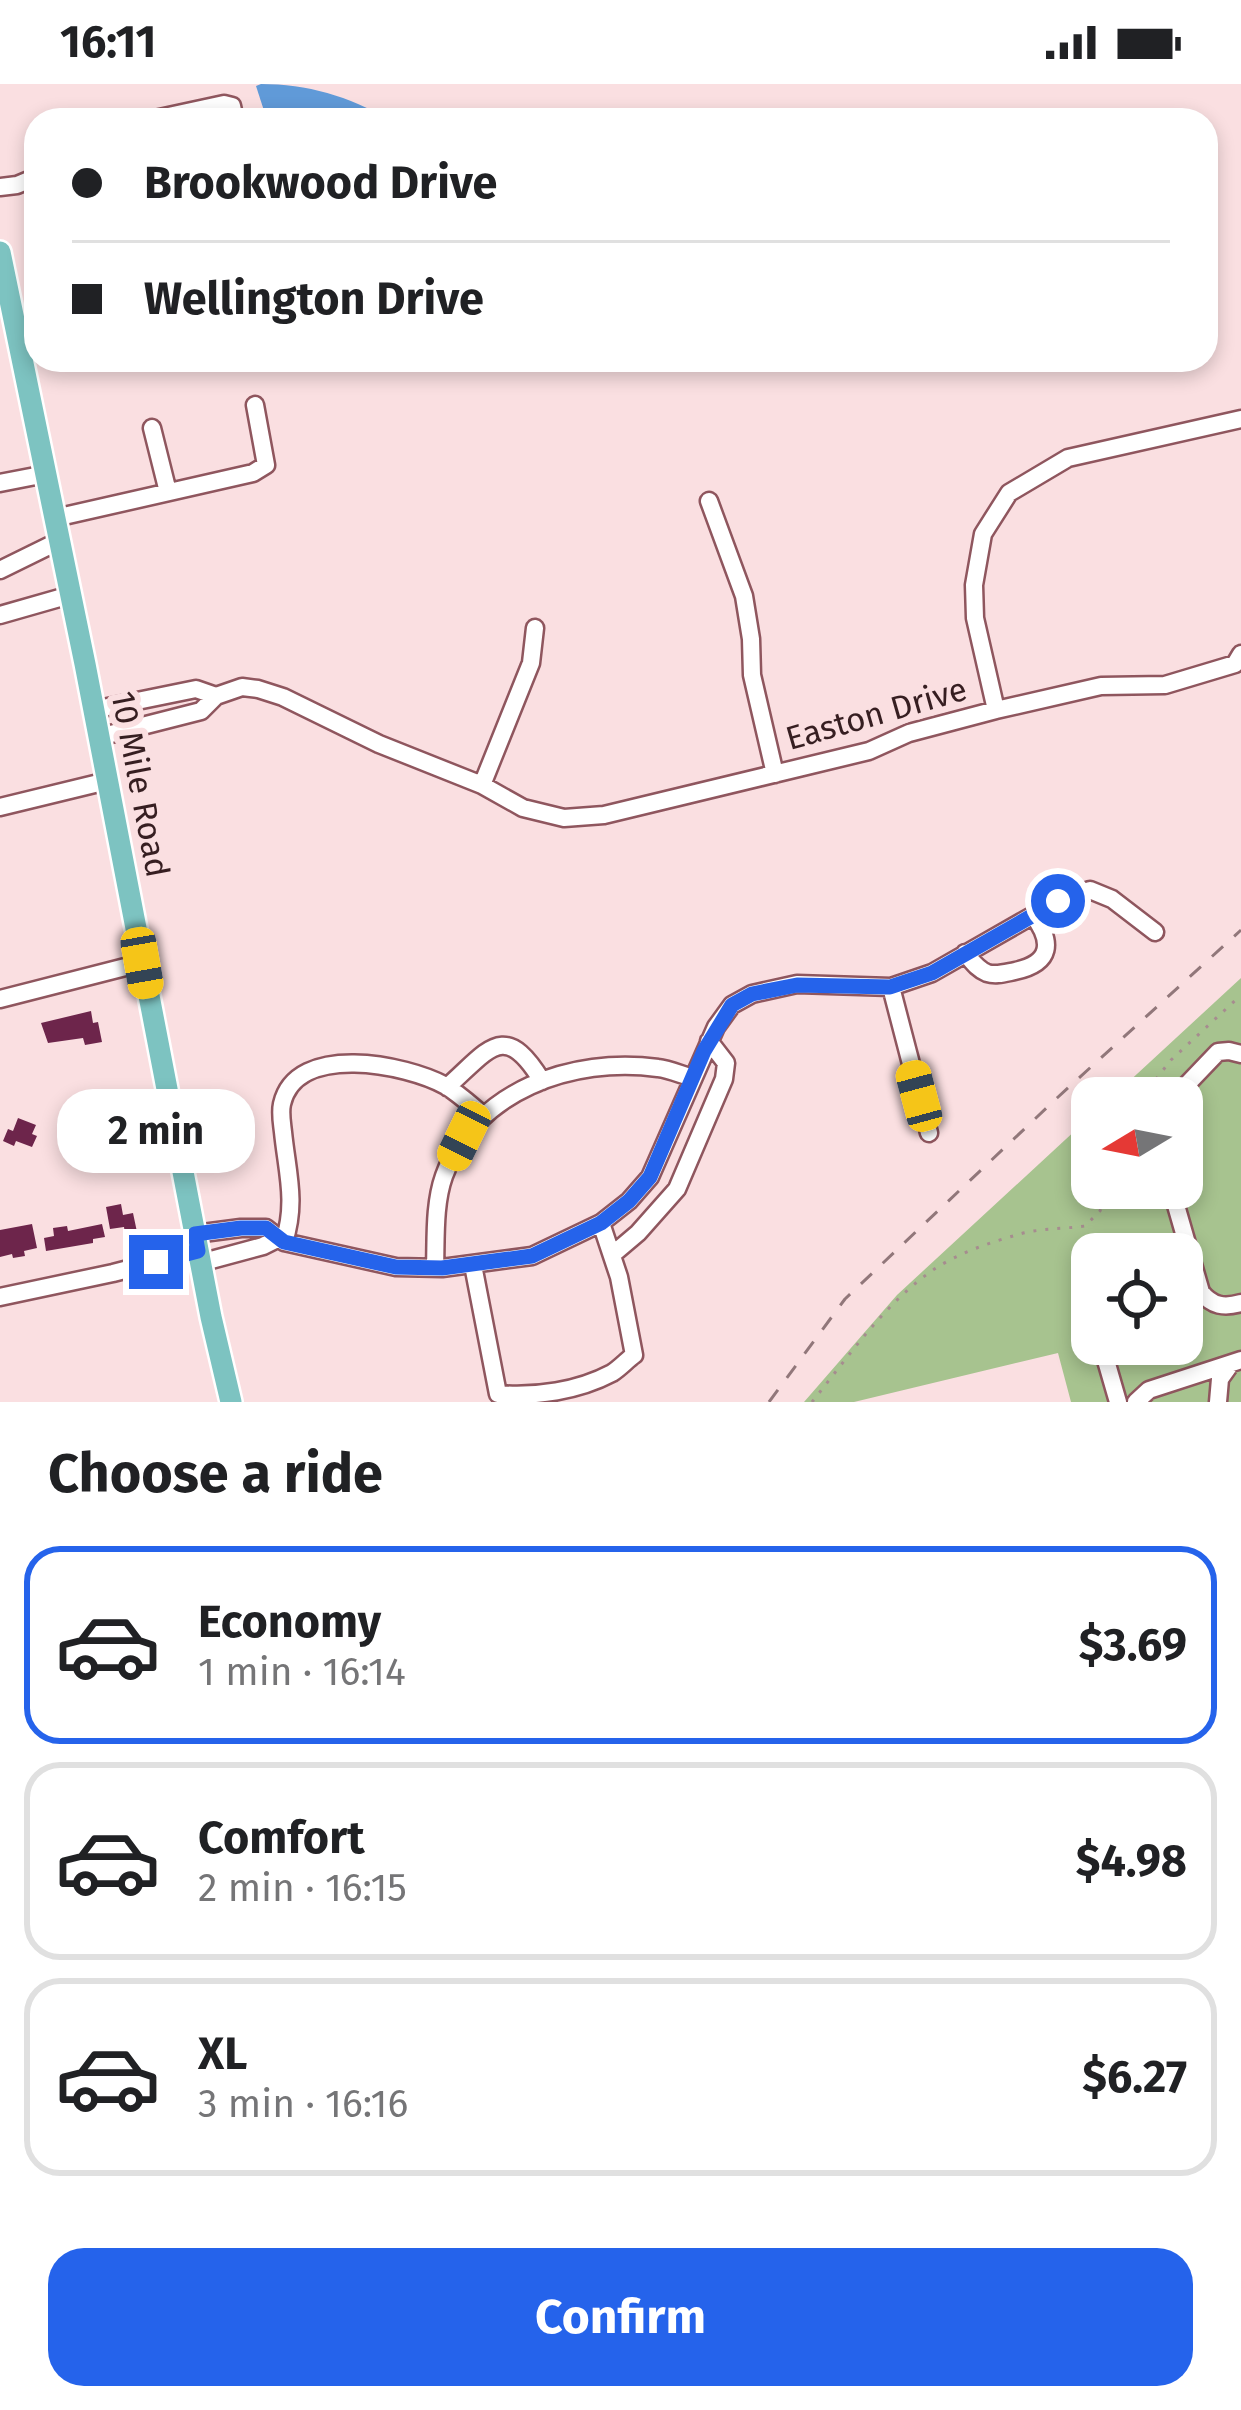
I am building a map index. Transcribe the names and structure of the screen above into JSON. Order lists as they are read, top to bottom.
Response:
{
  "streets": {
    "main road": ["10 Mile Road"],
    "street": ["Easton Drive"]
  },
  "crossings": [
    ["Easton Drive", "10 Mile Road"]
  ],
  "north": "left",
  "page": {
    "status": "16:11",
    "banner": ["Brookwood Drive", "Wellington Drive"],
    "bubble": "2 min",
    "heading": "Choose a ride",
    "list": [
      {
        "name": "Economy",
        "note": "1 min · 16:14",
        "value": "$3.69"
      },
      {
        "name": "Comfort",
        "note": "2 min · 16:15",
        "value": "$4.98"
      },
      {
        "name": "XL",
        "note": "3 min · 16:16",
        "value": "$6.27"
      }
    ],
    "buttons": "Confirm"
  }
}
